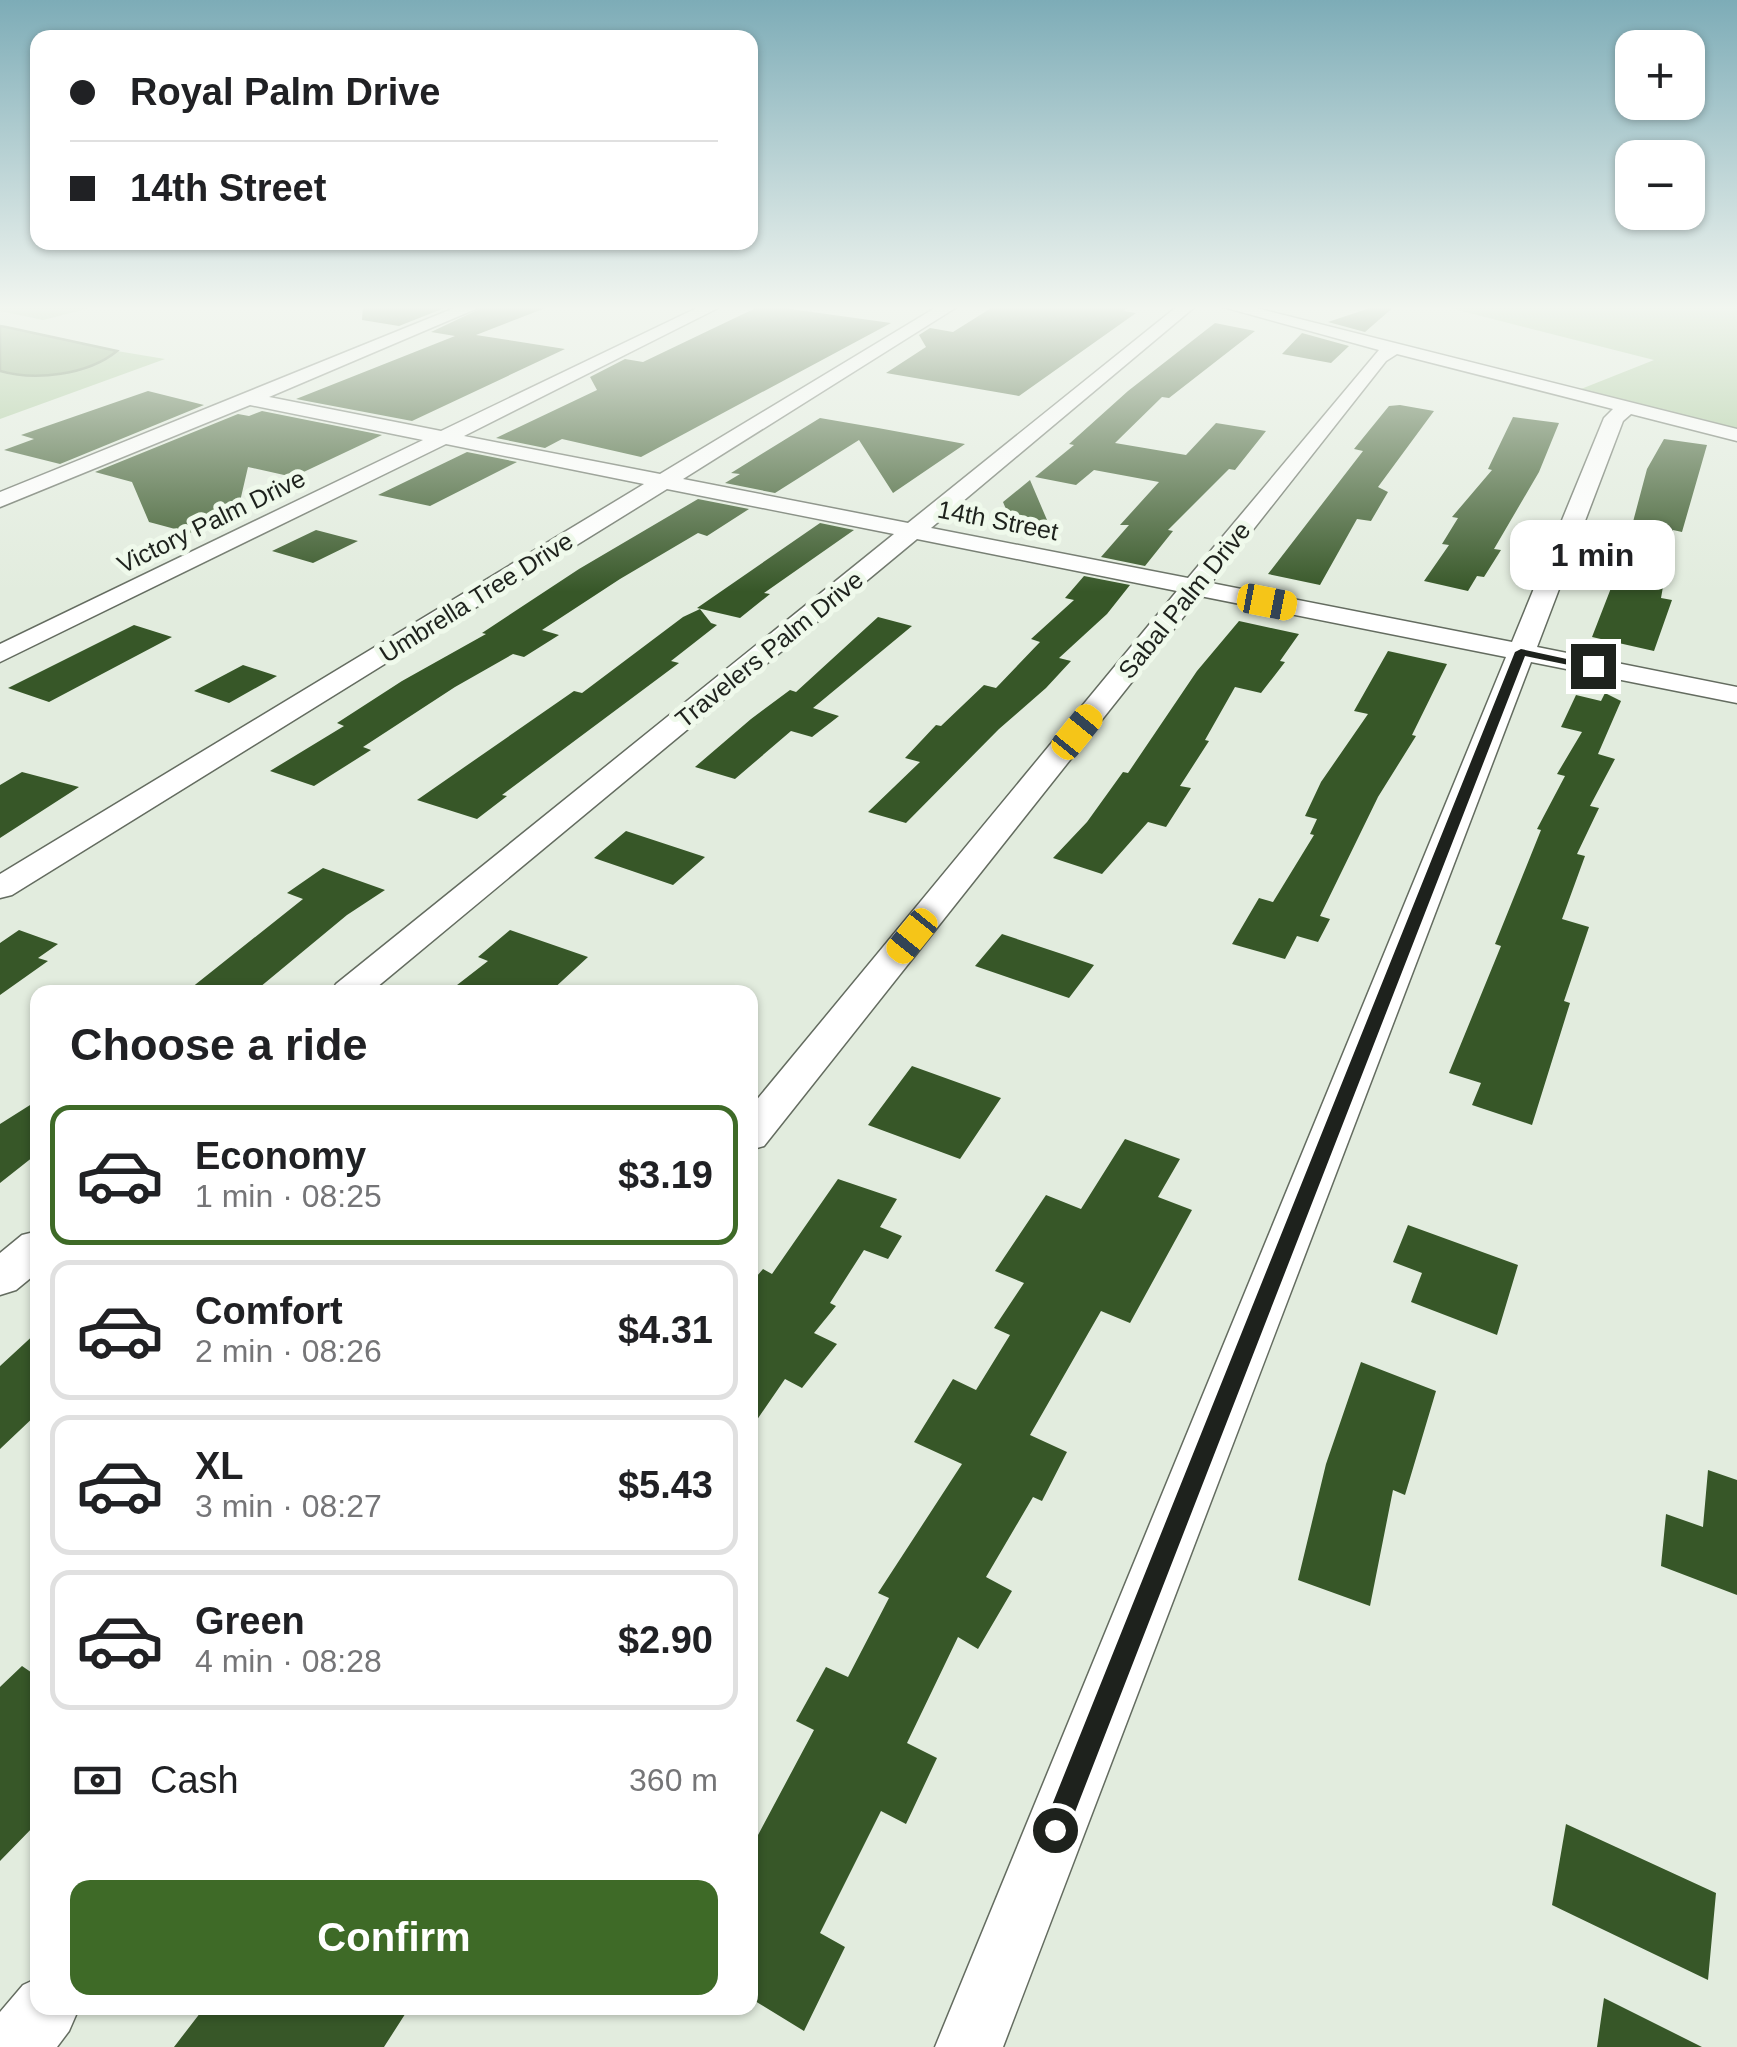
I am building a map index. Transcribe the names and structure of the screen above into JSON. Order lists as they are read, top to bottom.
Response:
{
  "streets": {
    "street": [
      "14th Street",
      "Victory Palm Drive",
      "Umbrella Tree Drive",
      "Sabal Palm Drive",
      "Travelers Palm Drive"
    ]
  },
  "crossings": [
    ["14th Street", "Victory Palm Drive"],
    ["14th Street", "Umbrella Tree Drive"],
    ["14th Street", "Sabal Palm Drive"],
    ["14th Street", "Travelers Palm Drive"]
  ],
  "page": {
    "map_buttons": ["+", "−"],
    "banner": ["Royal Palm Drive", "14th Street"],
    "bubble": "1 min",
    "heading": "Choose a ride",
    "list": [
      {
        "name": "Economy",
        "note": "1 min · 08:25",
        "value": "$3.19"
      },
      {
        "name": "Comfort",
        "note": "2 min · 08:26",
        "value": "$4.31"
      },
      {
        "name": "XL",
        "note": "3 min · 08:27",
        "value": "$5.43"
      },
      {
        "name": "Green",
        "note": "4 min · 08:28",
        "value": "$2.90"
      }
    ],
    "pay": ["Cash", "360 m"],
    "buttons": "Confirm"
  }
}
